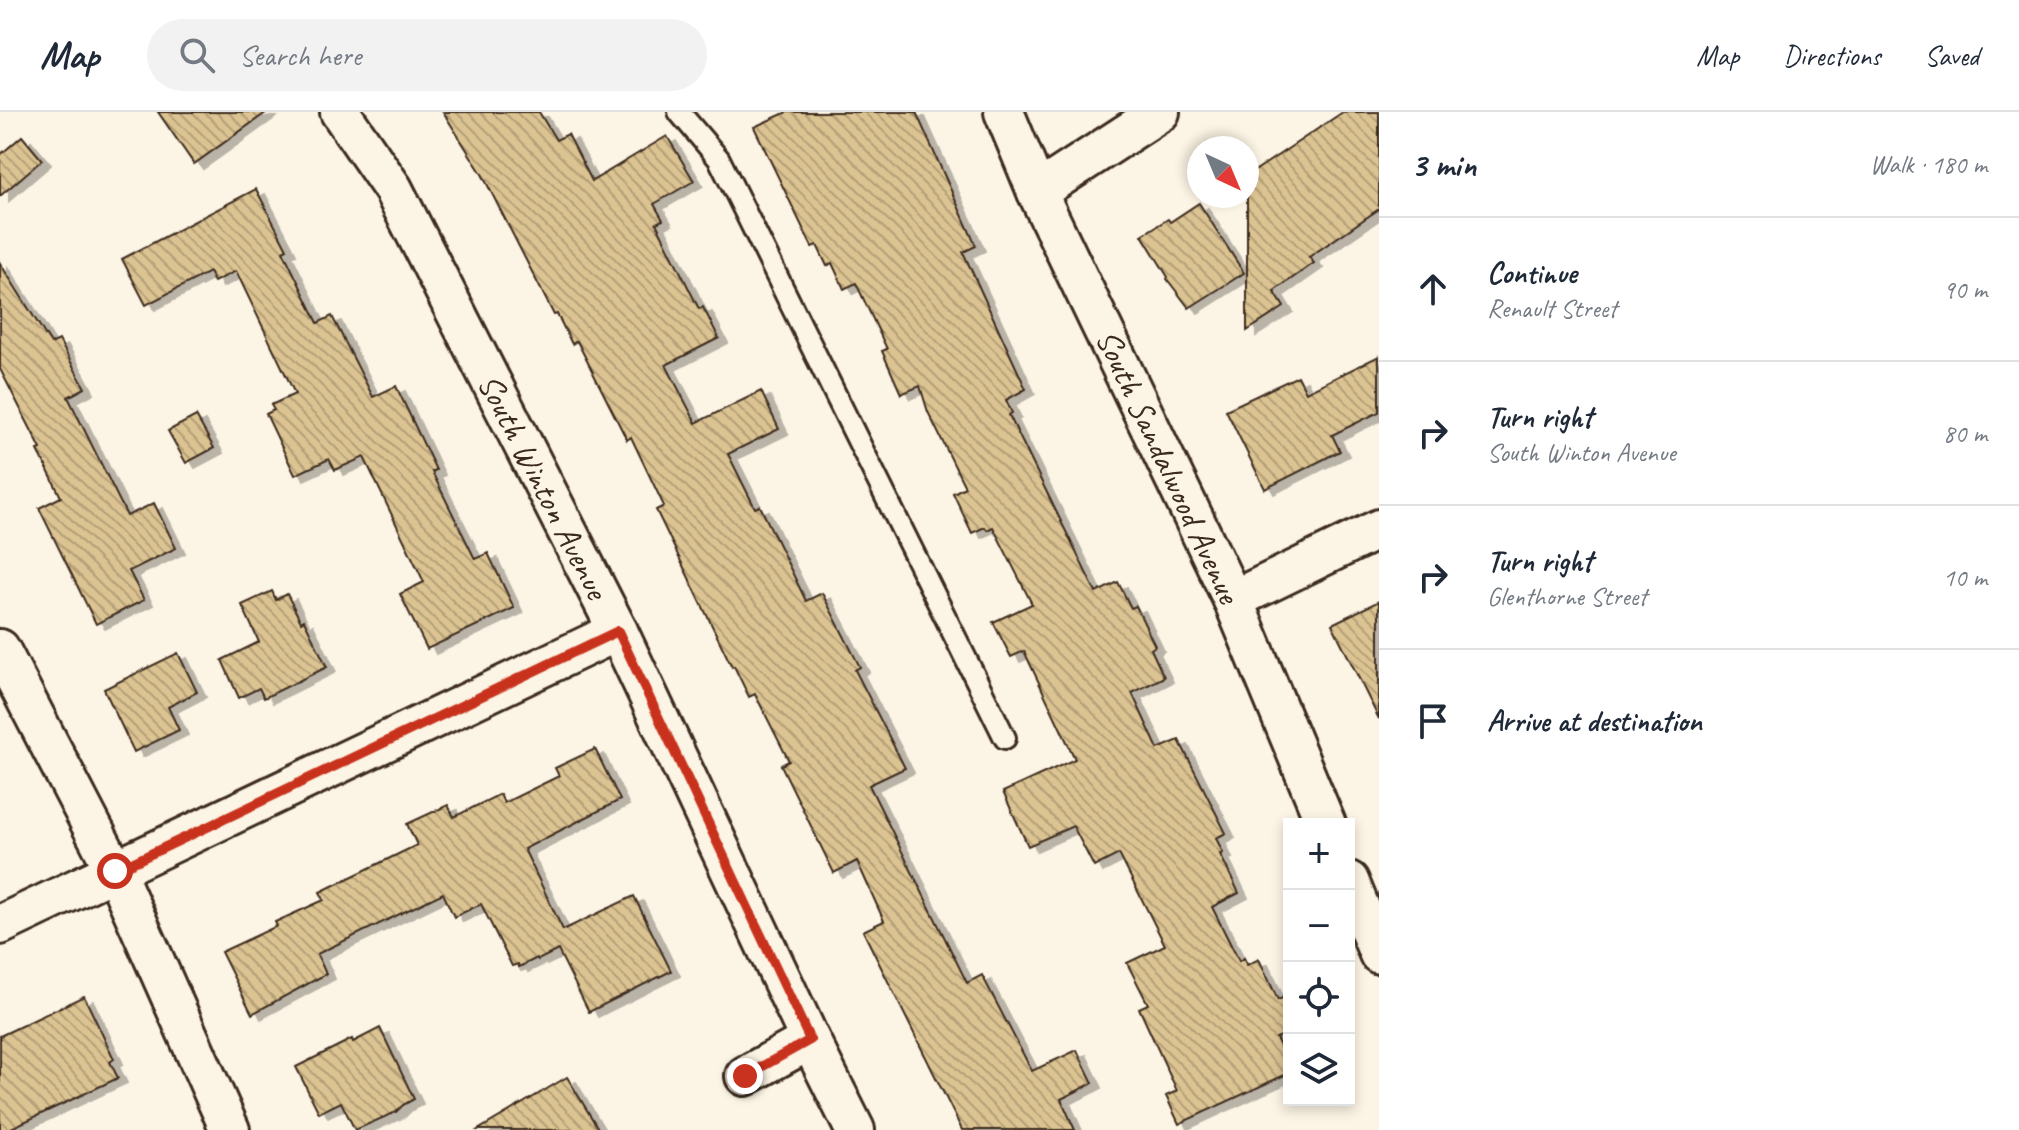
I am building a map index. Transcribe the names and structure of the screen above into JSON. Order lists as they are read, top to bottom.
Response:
{
  "streets": {
    "street": ["South Sandalwood Avenue", "South Winton Avenue"]
  },
  "north": "bottom right",
  "page": {
    "header": "Map",
    "search": "Search here",
    "nav": ["Map", "Directions", "Saved"],
    "heading": ["3 min", "Walk · 180 m"],
    "list": [
      ["Continue", "Renault Street", "90 m"],
      ["Turn right", "South Winton Avenue", "80 m"],
      ["Turn right", "Glenthorne Street", "10 m"],
      "Arrive at destination"
    ],
    "map_buttons": ["+", "−"]
  }
}
